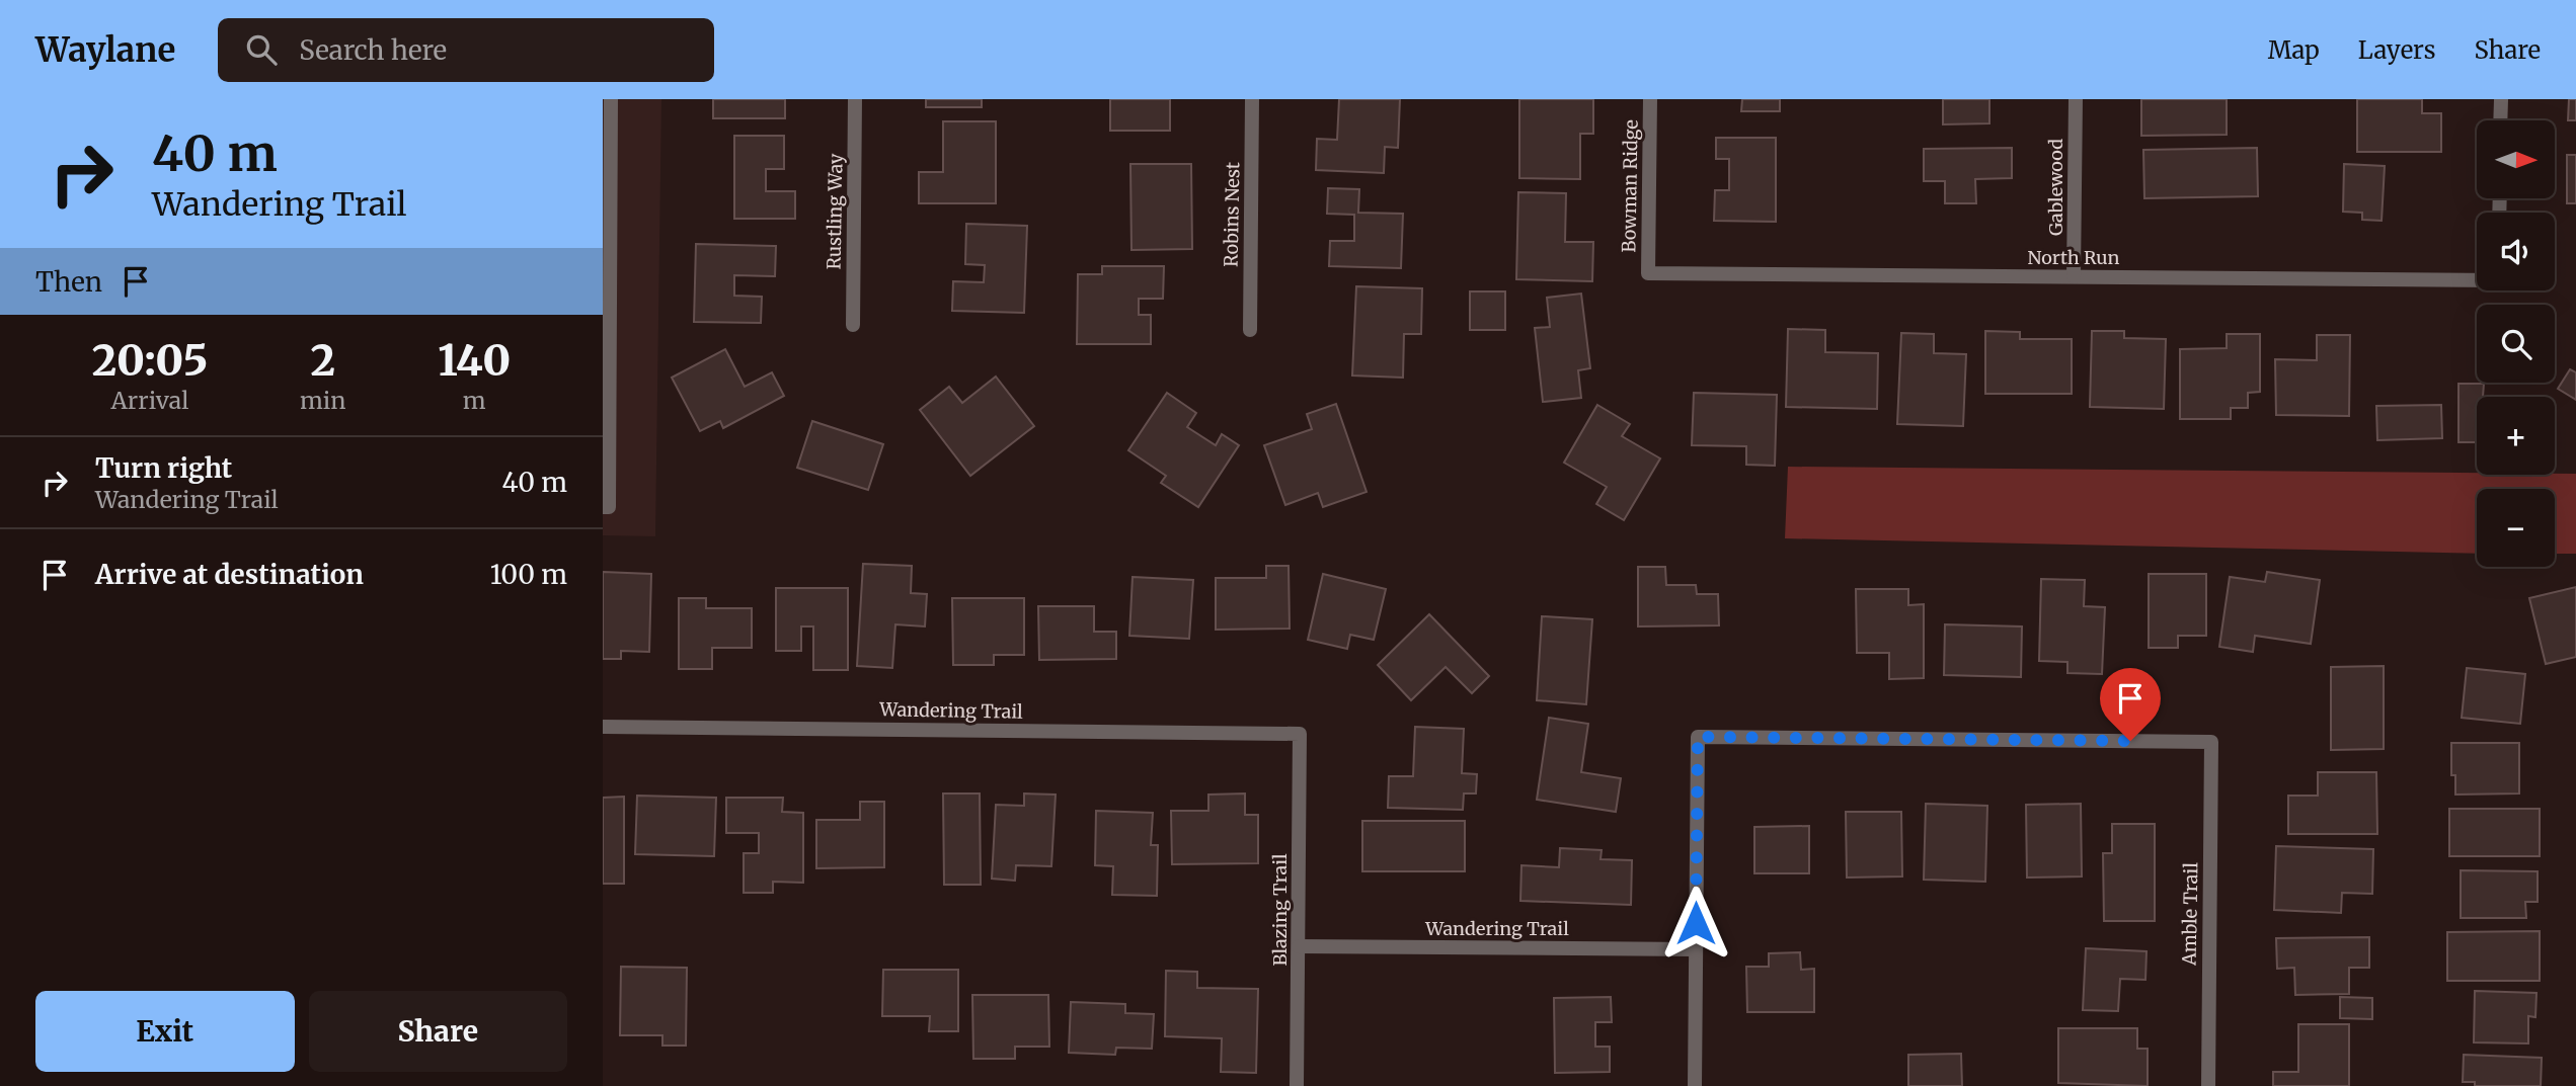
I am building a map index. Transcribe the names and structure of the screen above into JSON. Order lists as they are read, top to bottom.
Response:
{
  "streets": {
    "street": [
      "Bowman Ridge",
      "Gablewood",
      "Rustling Way",
      "Robins Nest",
      "North Run",
      "Wandering Trail",
      "Blazing Trail",
      "Amble Trail"
    ]
  },
  "crossings": [
    ["Bowman Ridge", "North Run"],
    ["Gablewood", "North Run"],
    ["Wandering Trail", "Blazing Trail"],
    ["Wandering Trail", "Amble Trail"]
  ],
  "north": "right",
  "page": {
    "header": "Waylane",
    "search": "Search here",
    "nav": ["Map", "Layers", "Share"],
    "turn": ["40 m", "Wandering Trail"],
    "map_buttons": ["+", "−"],
    "then": "Then",
    "eta": [
      "20:05",
      "Arrival",
      "2",
      "min",
      "140",
      "m"
    ],
    "list": [
      {
        "name": "Turn right",
        "note": "Wandering Trail",
        "value": "40 m"
      },
      {
        "name": "Arrive at destination",
        "value": "100 m"
      }
    ],
    "buttons": ["Exit", "Share"]
  }
}
